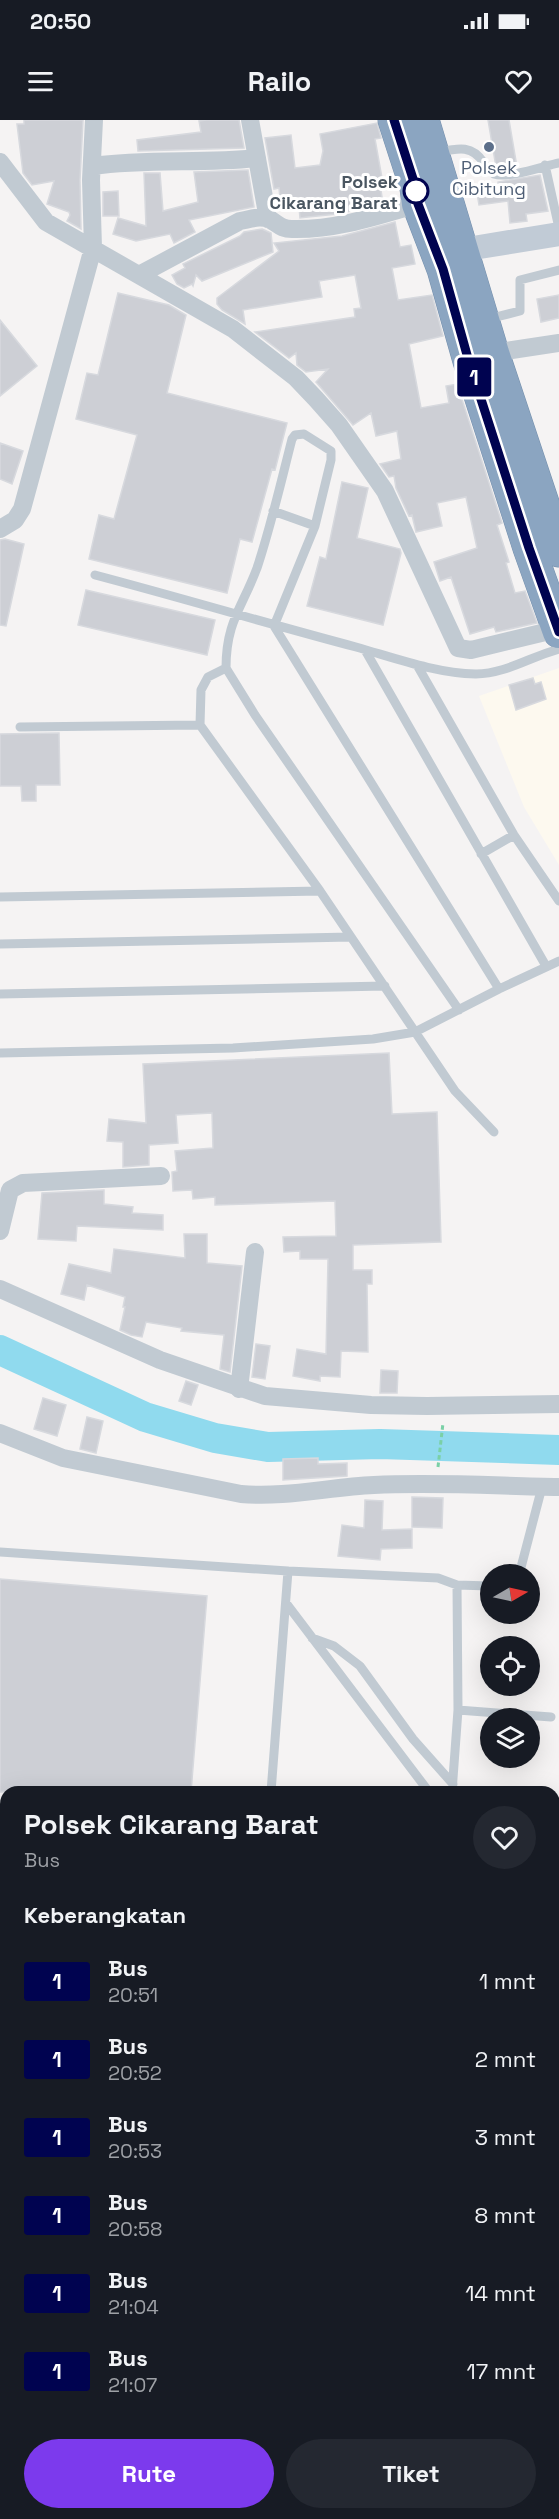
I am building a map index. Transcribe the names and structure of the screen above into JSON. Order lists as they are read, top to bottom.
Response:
{
  "places": ["Polsek Cibitung", "Polsek Cikarang Barat"],
  "lines": ["bus line 1"],
  "north": "right",
  "page": {
    "status": "20:50",
    "header": "Railo",
    "on_map": "1",
    "heading": [
      ["Polsek Cikarang Barat", "Bus"],
      "Keberangkatan"
    ],
    "list": [
      {
        "mark": "1",
        "name": "Bus",
        "note": "20:51",
        "value": "1 mnt"
      },
      {
        "mark": "1",
        "name": "Bus",
        "note": "20:52",
        "value": "2 mnt"
      },
      {
        "mark": "1",
        "name": "Bus",
        "note": "20:53",
        "value": "3 mnt"
      },
      {
        "mark": "1",
        "name": "Bus",
        "note": "20:58",
        "value": "8 mnt"
      },
      {
        "mark": "1",
        "name": "Bus",
        "note": "21:04",
        "value": "14 mnt"
      },
      {
        "mark": "1",
        "name": "Bus",
        "note": "21:07",
        "value": "17 mnt"
      }
    ],
    "buttons": ["Rute", "Tiket"]
  }
}
